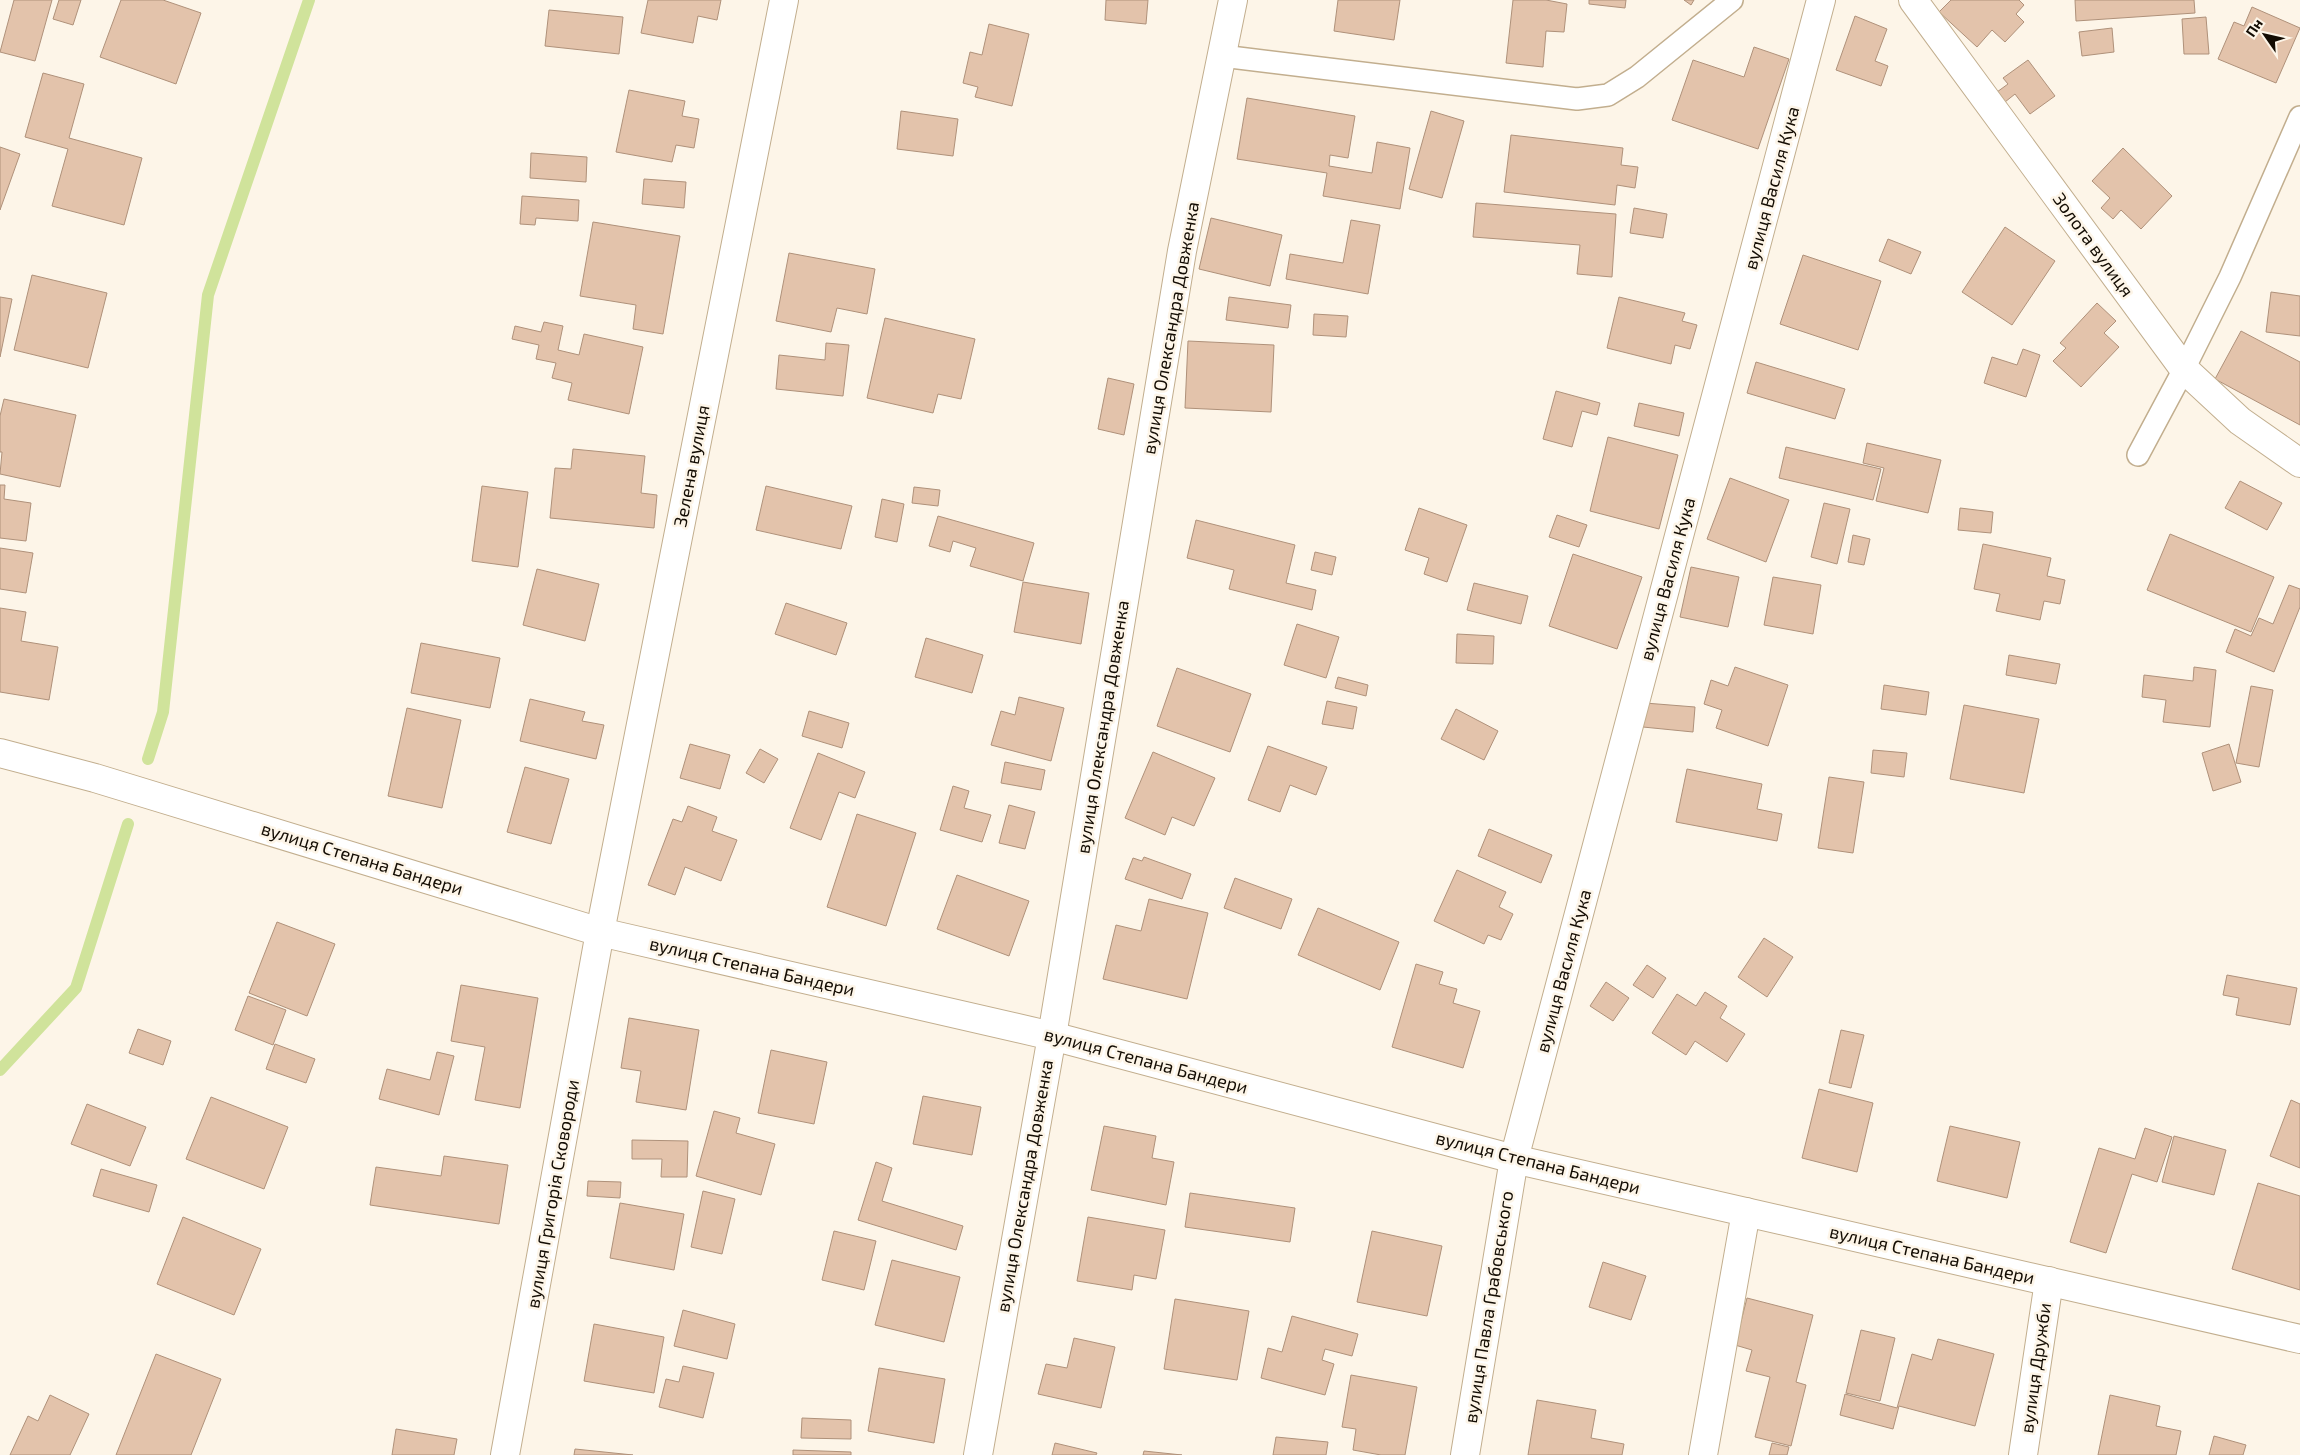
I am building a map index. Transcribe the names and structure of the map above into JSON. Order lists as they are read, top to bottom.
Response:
{
  "streets": {
    "street": [
      "вулиця Василя Кука",
      "Золота вулиця",
      "вулиця Олександра Довженка",
      "Зелена вулиця",
      "вулиця Степана Бандери",
      "вулиця Григорія Сковороди",
      "вулиця Павла Грабовського",
      "вулиця Дружби"
    ]
  },
  "crossings": [
    ["вулиця Василя Кука", "вулиця Степана Бандери"],
    ["вулиця Василя Кука", "вулиця Павла Грабовського"],
    ["вулиця Олександра Довженка", "вулиця Степана Бандери"],
    ["Зелена вулиця", "вулиця Степана Бандери"],
    ["Зелена вулиця", "вулиця Григорія Сковороди"],
    ["вулиця Степана Бандери", "вулиця Григорія Сковороди"],
    ["вулиця Степана Бандери", "вулиця Павла Грабовського"],
    ["вулиця Степана Бандери", "вулиця Дружби"]
  ],
  "north": "top left"
}
